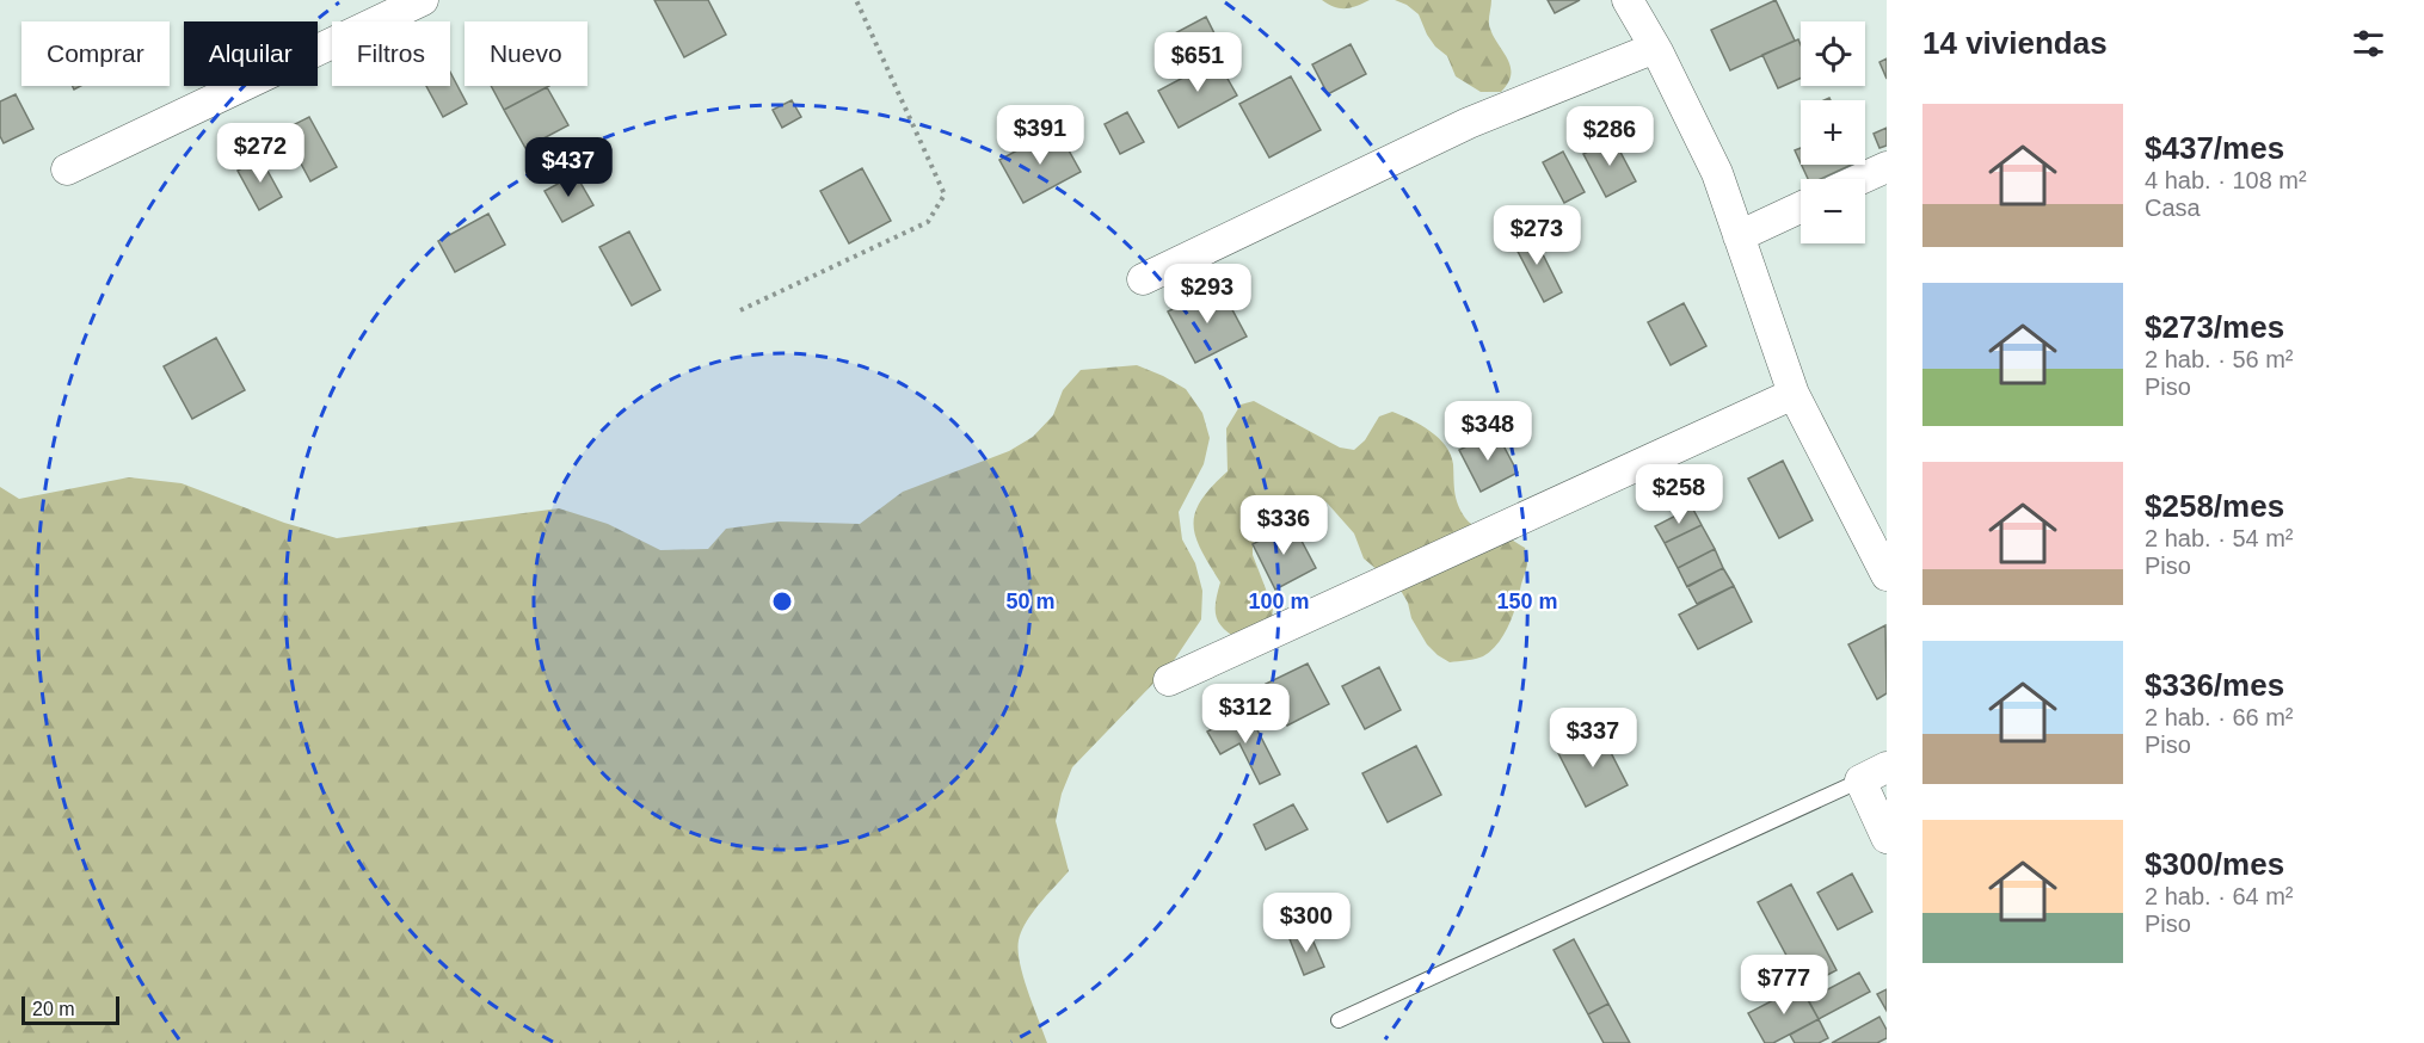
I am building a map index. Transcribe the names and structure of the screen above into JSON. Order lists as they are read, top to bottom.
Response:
{
  "scale_bar": "20 m",
  "page": {
    "heading": "14 viviendas",
    "map_buttons": ["+", "−"],
    "chip": [
      "Comprar",
      "Alquilar",
      "Filtros",
      "Nuevo"
    ],
    "price": [
      "$651",
      "$391",
      "$286",
      "$272",
      "$437",
      "$273",
      "$293",
      "$348",
      "$258",
      "$336",
      "$312",
      "$337",
      "$300",
      "$777"
    ],
    "list": [
      {
        "name": "$437/mes",
        "note": "4 hab. · 108 m² · Casa"
      },
      {
        "name": "$273/mes",
        "note": "2 hab. · 56 m² · Piso"
      },
      {
        "name": "$258/mes",
        "note": "2 hab. · 54 m² · Piso"
      },
      {
        "name": "$336/mes",
        "note": "2 hab. · 66 m² · Piso"
      },
      {
        "name": "$300/mes",
        "note": "2 hab. · 64 m² · Piso"
      }
    ],
    "scale": "20 m"
  },
  "rings": ["50 m", "100 m", "150 m"]
}
